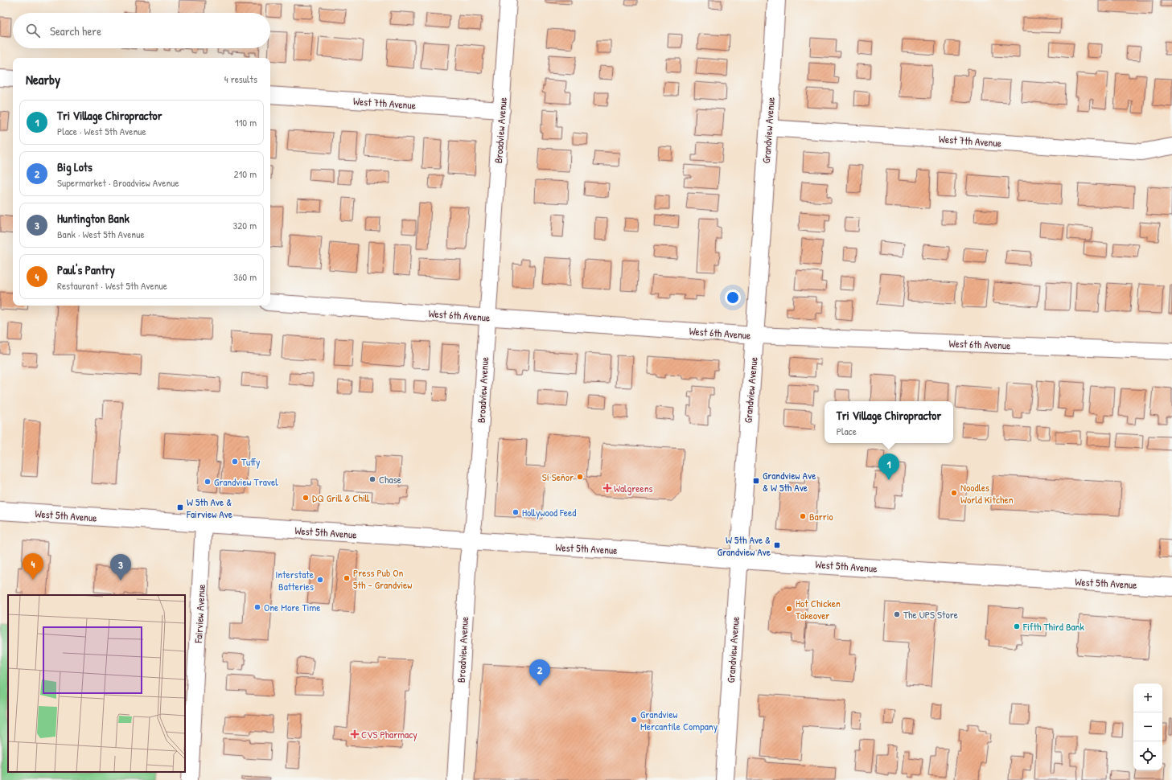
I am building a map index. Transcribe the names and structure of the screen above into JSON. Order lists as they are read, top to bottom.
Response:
{
  "streets": {
    "main road": ["Grandview Avenue", "West 5th Avenue"],
    "street": [
      "West 7th Avenue",
      "Broadview Avenue",
      "West 6th Avenue",
      "Fairview Avenue"
    ]
  },
  "crossings": [
    ["West 7th Avenue", "Broadview Avenue"],
    ["West 7th Avenue", "Grandview Avenue"],
    ["Broadview Avenue", "West 6th Avenue"],
    ["Broadview Avenue", "West 5th Avenue"],
    ["Grandview Avenue", "West 6th Avenue"],
    ["Grandview Avenue", "West 5th Avenue"],
    ["West 5th Avenue", "Fairview Avenue"]
  ],
  "places": {
    "other": [
      "Tuffy",
      "Sí Señor",
      "Chase",
      "Grandview Travel",
      "Noodles World Kitchen",
      "DQ Grill & Chill",
      "Hollywood Feed",
      "Barrio",
      "Press Pub On 5th - Grandview",
      "Interstate Batteries",
      "One More Time",
      "Hot Chicken Takeover",
      "The UPS Store",
      "Fifth Third Bank",
      "Grandview Mercantile Company"
    ],
    "transit": ["Grandview Ave & W 5th Ave", "W 5th Ave & Fairview Ave", "W 5th Ave & Grandview Ave"],
    "health": ["Walgreens", "CVS Pharmacy"]
  },
  "page": {
    "search": "Search here",
    "heading": ["Nearby", "4 results"],
    "list": [
      {
        "mark": "1",
        "name": "Tri Village Chiropractor",
        "note": "Place · West 5th Avenue",
        "value": "110 m"
      },
      {
        "mark": "2",
        "name": "Big Lots",
        "note": "Supermarket · Broadview Avenue",
        "value": "210 m"
      },
      {
        "mark": "3",
        "name": "Huntington Bank",
        "note": "Bank · West 5th Avenue",
        "value": "320 m"
      },
      {
        "mark": "4",
        "name": "Paul's Pantry",
        "note": "Restaurant · West 5th Avenue",
        "value": "360 m"
      }
    ],
    "popup": ["Tri Village Chiropractor", "Place"],
    "pins": [
      "1",
      "4",
      "3",
      "2"
    ],
    "map_buttons": ["+", "−"]
  }
}
